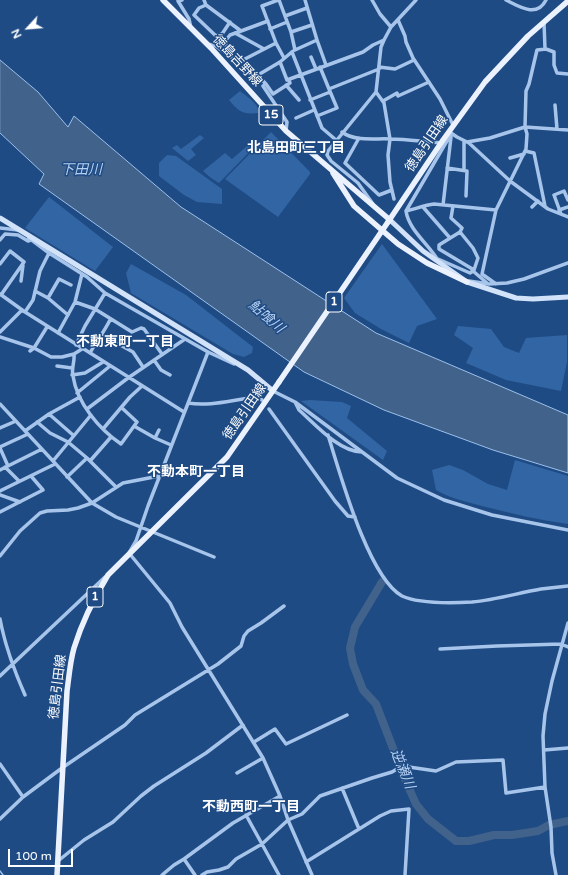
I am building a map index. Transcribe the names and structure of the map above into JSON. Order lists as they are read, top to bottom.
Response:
{
  "streets": {
    "main road": [
      "徳島吉野線",
      "15",
      "徳島引田線",
      "1"
    ]
  },
  "crossings": [
    ["徳島吉野線", "徳島引田線"]
  ],
  "districts": [
    "北島田町三丁目",
    "不動東町一丁目",
    "不動本町一丁目",
    "不動西町一丁目"
  ],
  "water": ["下田川", "鮎喰川", "逆瀬川"],
  "scale_bar": "100 m",
  "north": "bottom left"
}
